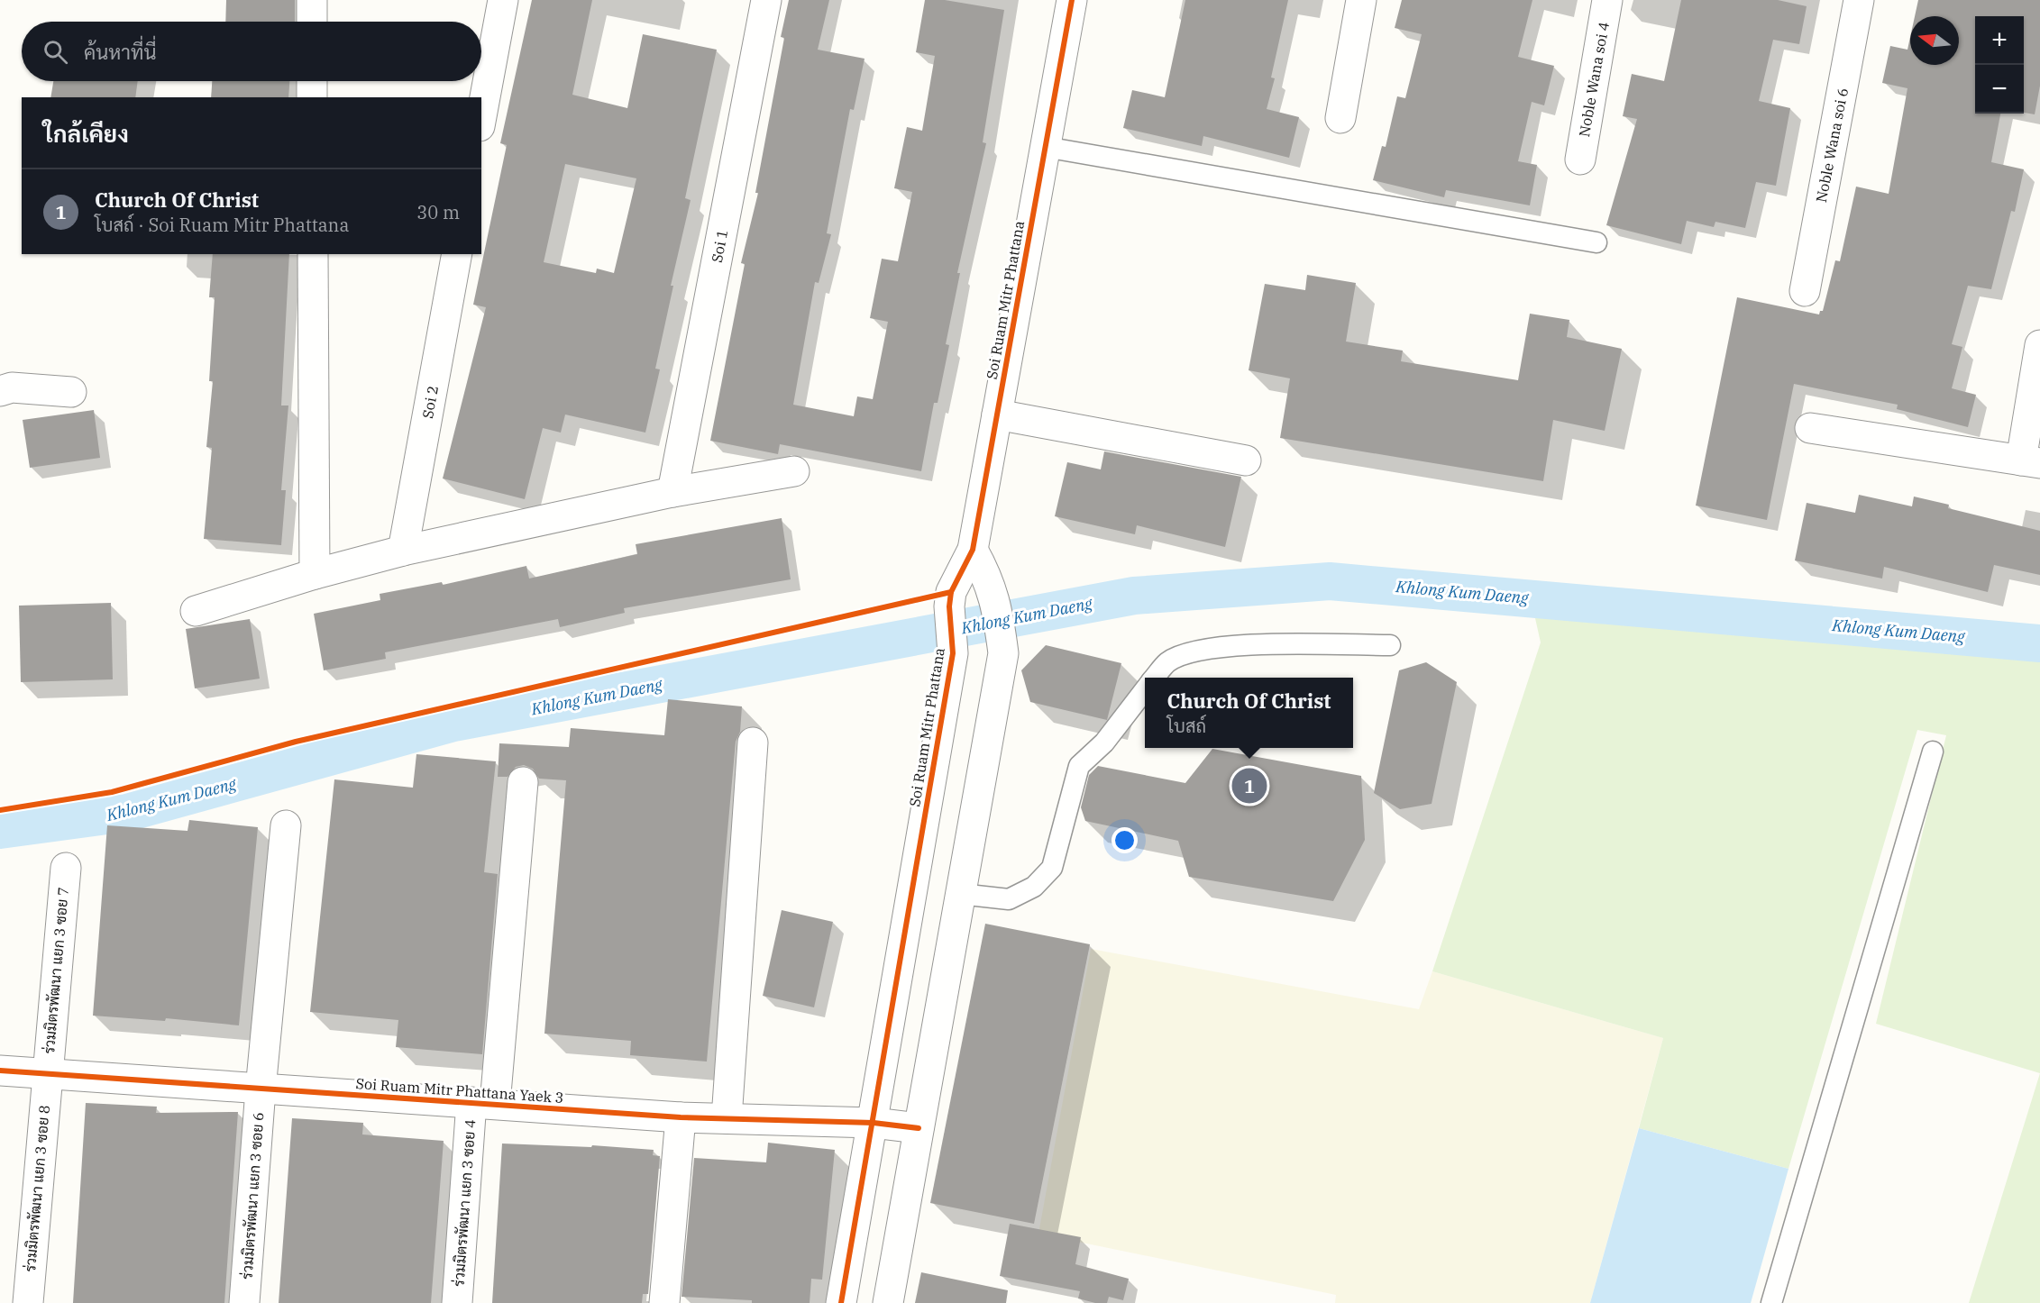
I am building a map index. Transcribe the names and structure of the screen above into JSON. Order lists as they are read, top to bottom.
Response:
{
  "streets": {
    "street": [
      "Noble Wana soi 4",
      "Noble Wana soi 6",
      "Soi 1",
      "Soi Ruam Mitr Phattana",
      "Soi 2",
      "ร่วมมิตรพัฒนา แยก 3 ซอย 7",
      "Soi Ruam Mitr Phattana Yaek 3",
      "ร่วมมิตรพัฒนา แยก 3 ซอย 8",
      "ร่วมมิตรพัฒนา แยก 3 ซอย 6",
      "ร่วมมิตรพัฒนา แยก 3 ซอย 4"
    ]
  },
  "crossings": [
    ["Soi Ruam Mitr Phattana", "Soi Ruam Mitr Phattana Yaek 3"],
    ["ร่วมมิตรพัฒนา แยก 3 ซอย 7", "Soi Ruam Mitr Phattana Yaek 3"],
    ["ร่วมมิตรพัฒนา แยก 3 ซอย 7", "ร่วมมิตรพัฒนา แยก 3 ซอย 8"],
    ["Soi Ruam Mitr Phattana Yaek 3", "ร่วมมิตรพัฒนา แยก 3 ซอย 8"],
    ["Soi Ruam Mitr Phattana Yaek 3", "ร่วมมิตรพัฒนา แยก 3 ซอย 6"],
    ["Soi Ruam Mitr Phattana Yaek 3", "ร่วมมิตรพัฒนา แยก 3 ซอย 4"]
  ],
  "water": ["Khlong Kum Daeng"],
  "north": "left",
  "page": {
    "map_buttons": ["+", "−"],
    "search": "ค้นหาที่นี่",
    "heading": "ใกล้เคียง",
    "list": [
      {
        "mark": "1",
        "name": "Church Of Christ",
        "note": "โบสถ์ · Soi Ruam Mitr Phattana",
        "value": "30 m"
      }
    ],
    "popup": ["Church Of Christ", "โบสถ์"],
    "pins": "1"
  }
}
